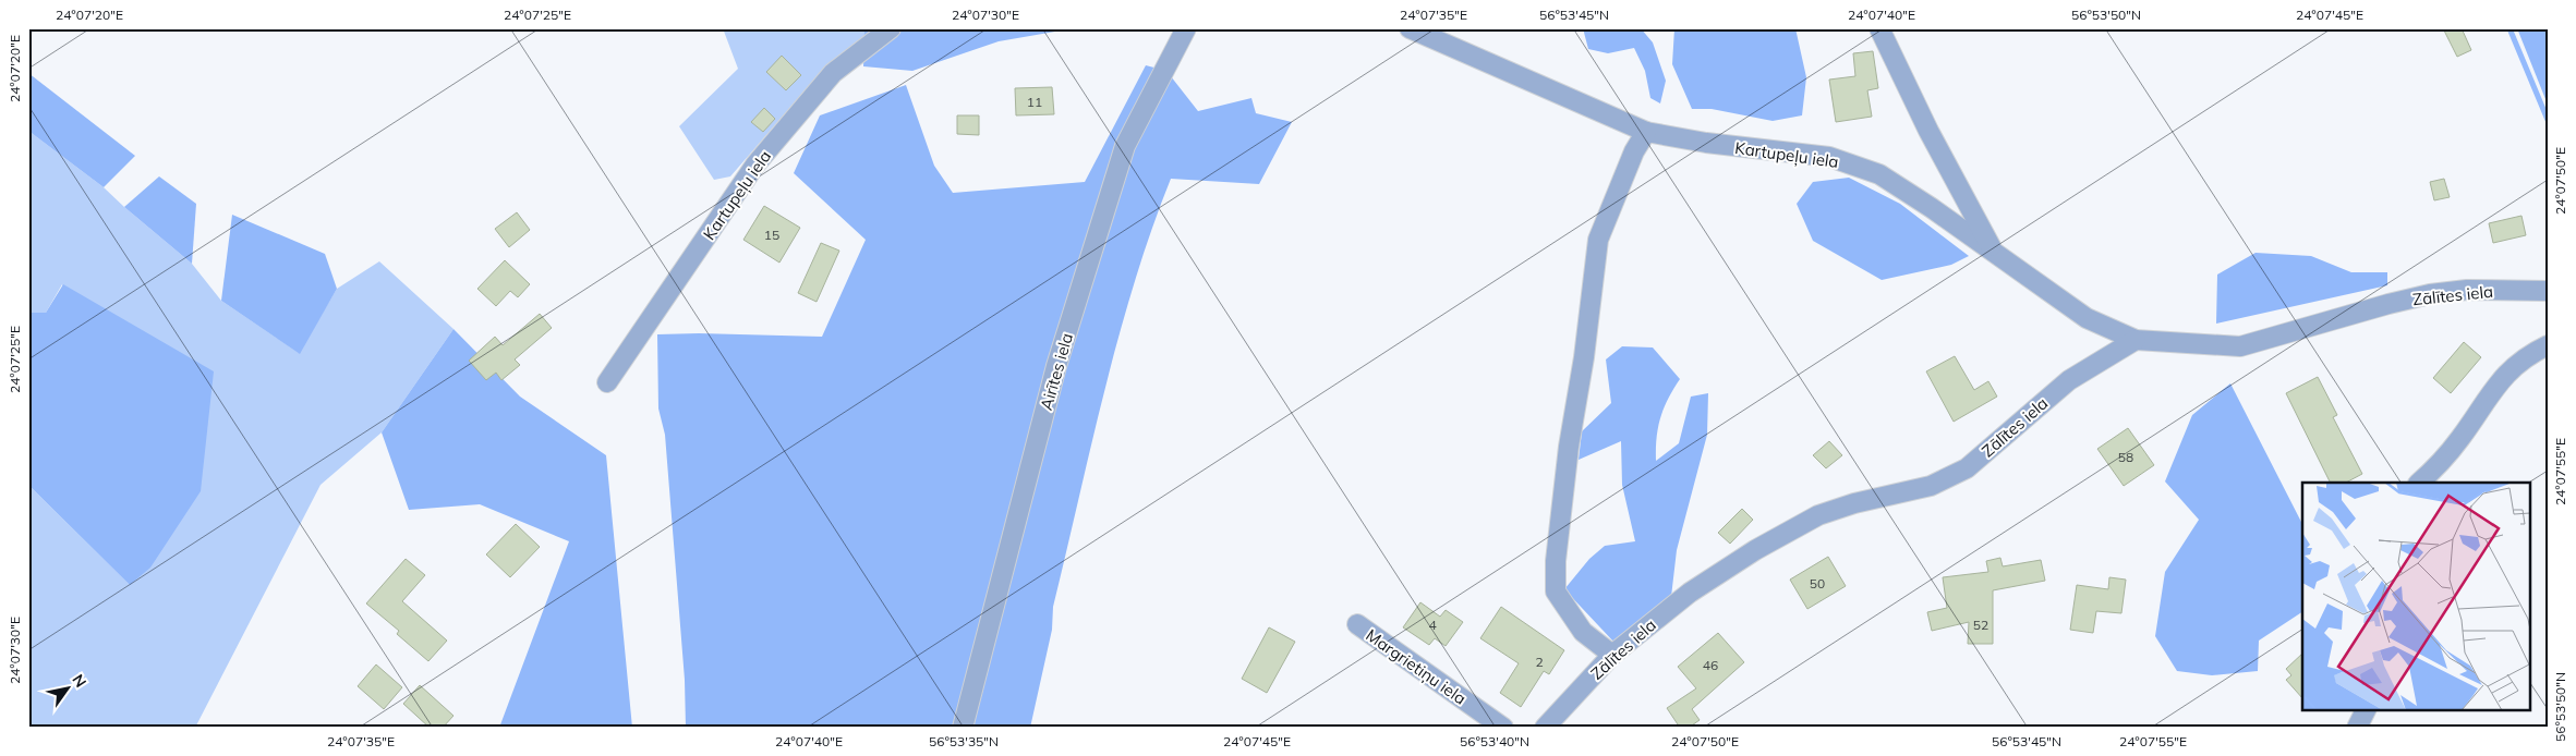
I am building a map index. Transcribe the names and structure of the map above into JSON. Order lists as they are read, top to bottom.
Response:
{
  "streets": {
    "street": [
      "Kartupeļu iela",
      "Zālītes iela",
      "Airītes iela",
      "Margrietiņu iela"
    ]
  },
  "crossings": [
    ["Kartupeļu iela", "Zālītes iela"]
  ],
  "house_numbers": [
    "11",
    "15",
    "58",
    "50",
    "4",
    "52",
    "2",
    "46"
  ],
  "north": "top right",
  "coordinates": [
    "24°07'20\"E",
    "24°07'25\"E",
    "24°07'30\"E",
    "24°07'35\"E",
    "56°53'45\"N",
    "24°07'40\"E",
    "56°53'50\"N",
    "24°07'45\"E",
    "24°07'50\"E",
    "24°07'55\"E",
    "56°53'35\"N",
    "56°53'40\"N"
  ]
}
